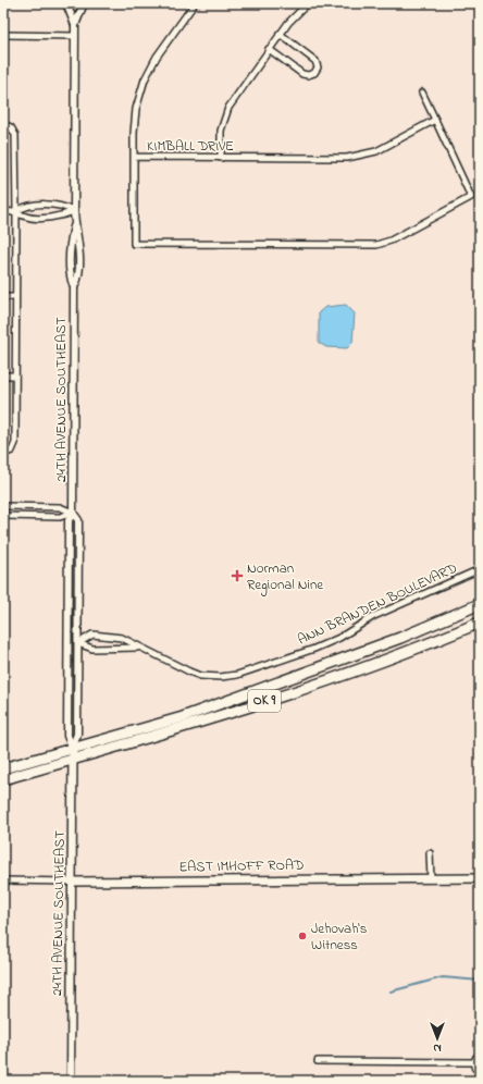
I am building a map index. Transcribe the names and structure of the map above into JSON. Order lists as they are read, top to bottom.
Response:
{
  "streets": {
    "highway": ["OK 9"],
    "main road": ["24TH AVENUE SOUTHEAST", "EAST IMHOFF ROAD"],
    "street": ["KIMBALL DRIVE", "ANN BRANDEN BOULEVARD"]
  },
  "crossings": [
    ["24TH AVENUE SOUTHEAST", "ANN BRANDEN BOULEVARD"],
    ["24TH AVENUE SOUTHEAST", "OK 9"],
    ["24TH AVENUE SOUTHEAST", "EAST IMHOFF ROAD"]
  ],
  "places": {
    "health": ["Norman Regional Nine"],
    "other": ["Jehovah's Witness"]
  },
  "north": "bottom"
}
